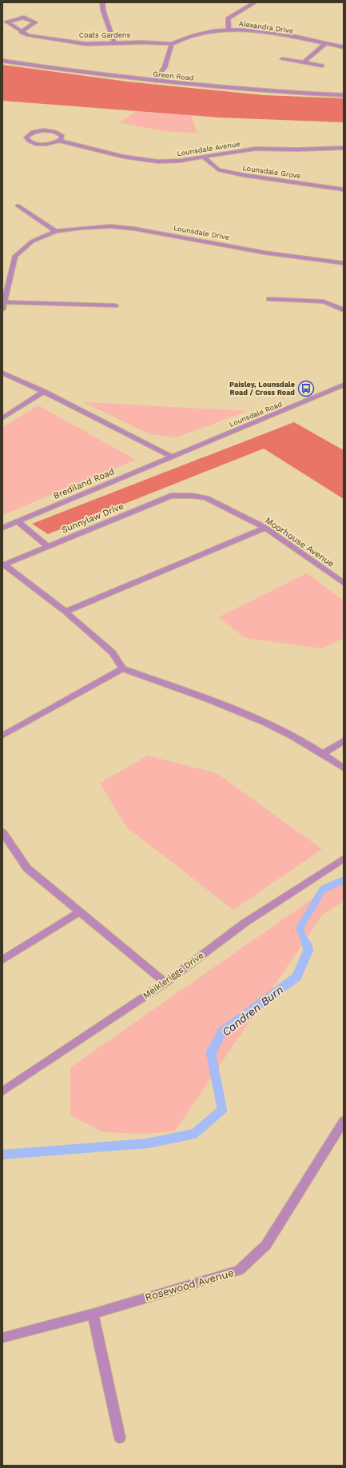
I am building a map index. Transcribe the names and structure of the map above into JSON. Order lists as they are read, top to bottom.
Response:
{
  "streets": {
    "street": [
      "Alexandra Drive",
      "Coats Gardens",
      "Green Road",
      "Lounsdale Avenue",
      "Lounsdale Grove",
      "Lounsdale Drive",
      "Lounsdale Road",
      "Brediland Road",
      "Sunnylaw Drive",
      "Moorhouse Avenue",
      "Meikleriggs Drive",
      "Rosewood Avenue"
    ]
  },
  "crossings": [
    ["Alexandra Drive", "Coats Gardens"],
    ["Lounsdale Avenue", "Lounsdale Grove"],
    ["Lounsdale Road", "Brediland Road"],
    ["Sunnylaw Drive", "Moorhouse Avenue"]
  ],
  "water": ["Candren Burn"],
  "places": {
    "bus stop": ["Paisley, Lounsdale Road / Cross Road"]
  }
}
